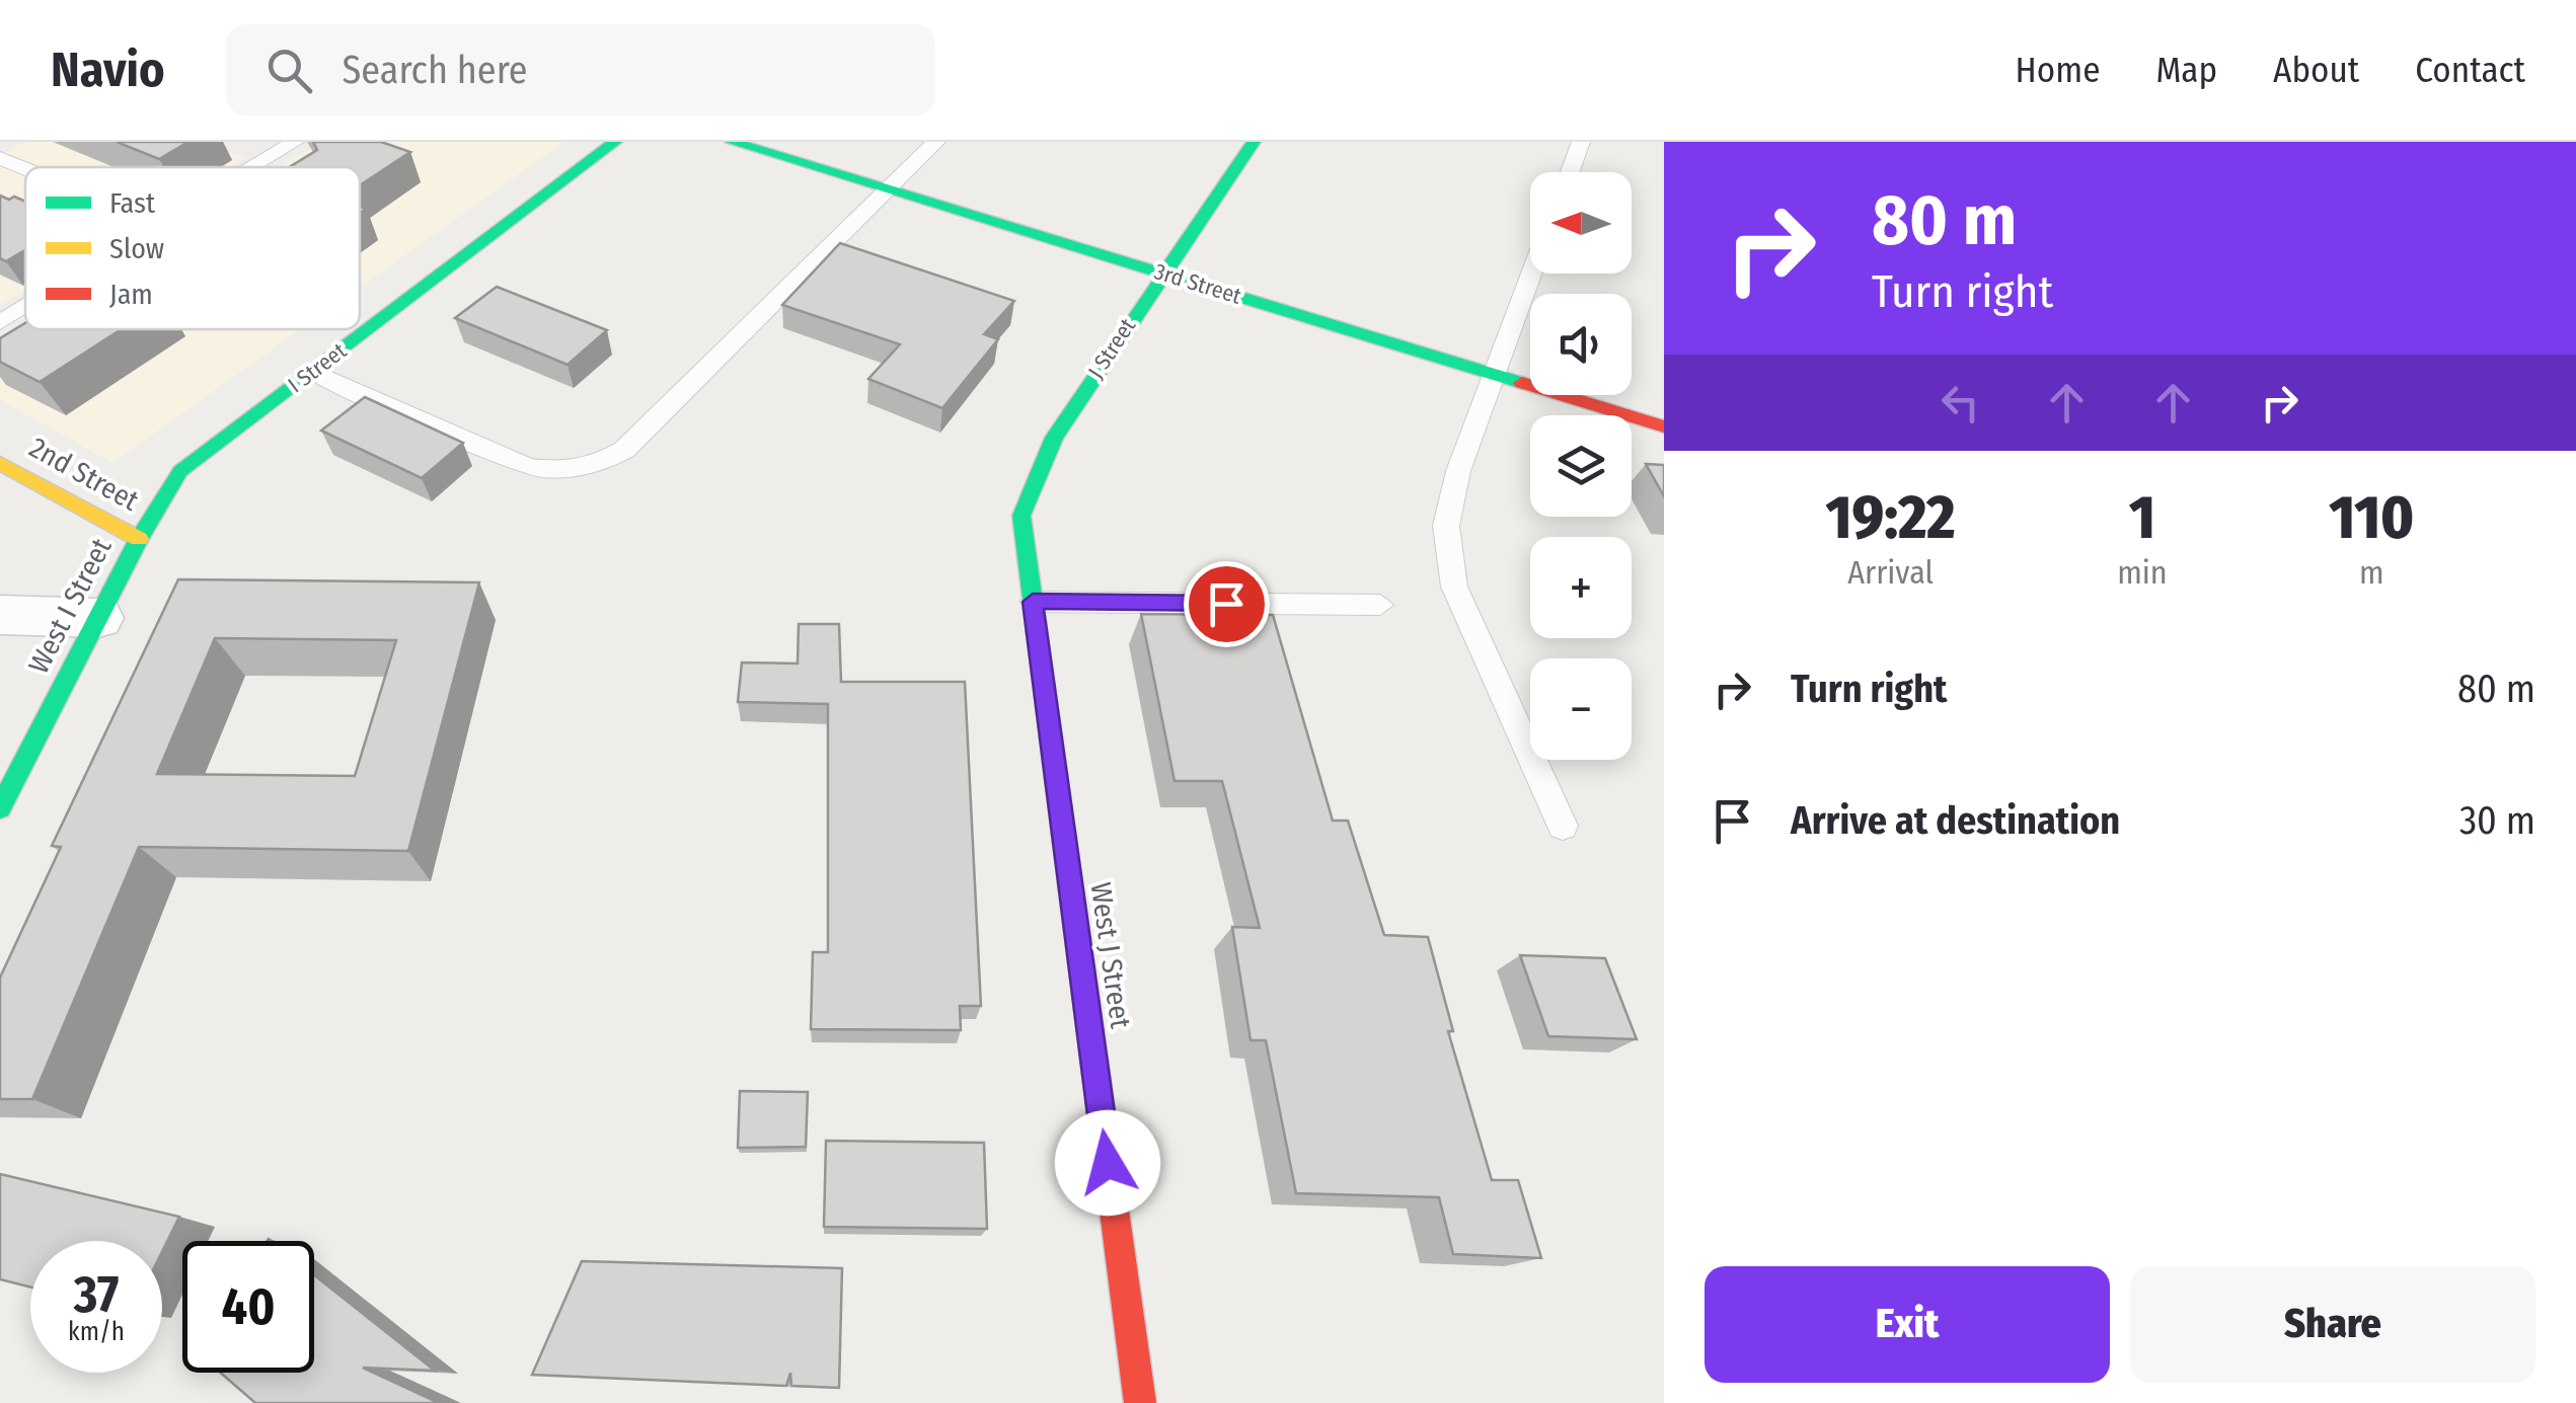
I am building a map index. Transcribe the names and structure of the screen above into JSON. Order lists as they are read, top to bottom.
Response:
{
  "streets": {
    "street": [
      "3rd Street",
      "J Street",
      "I Street",
      "2nd Street",
      "West I Street",
      "West J Street"
    ]
  },
  "crossings": [
    ["3rd Street", "J Street"],
    ["J Street", "West J Street"],
    ["I Street", "2nd Street"],
    ["I Street", "West I Street"],
    ["2nd Street", "West I Street"]
  ],
  "legend": ["Fast", "Slow", "Jam"],
  "north": "left",
  "page": {
    "header": "Navio",
    "search": "Search here",
    "nav": [
      "Home",
      "Map",
      "About",
      "Contact"
    ],
    "turn": ["80 m", "Turn right"],
    "map_buttons": ["+", "−"],
    "eta": [
      "19:22",
      "Arrival",
      "1",
      "min",
      "110",
      "m"
    ],
    "list": [
      {
        "name": "Turn right",
        "value": "80 m"
      },
      {
        "name": "Arrive at destination",
        "value": "30 m"
      }
    ],
    "speed": "37 km/h",
    "limit": "40",
    "buttons": ["Exit", "Share"]
  }
}
